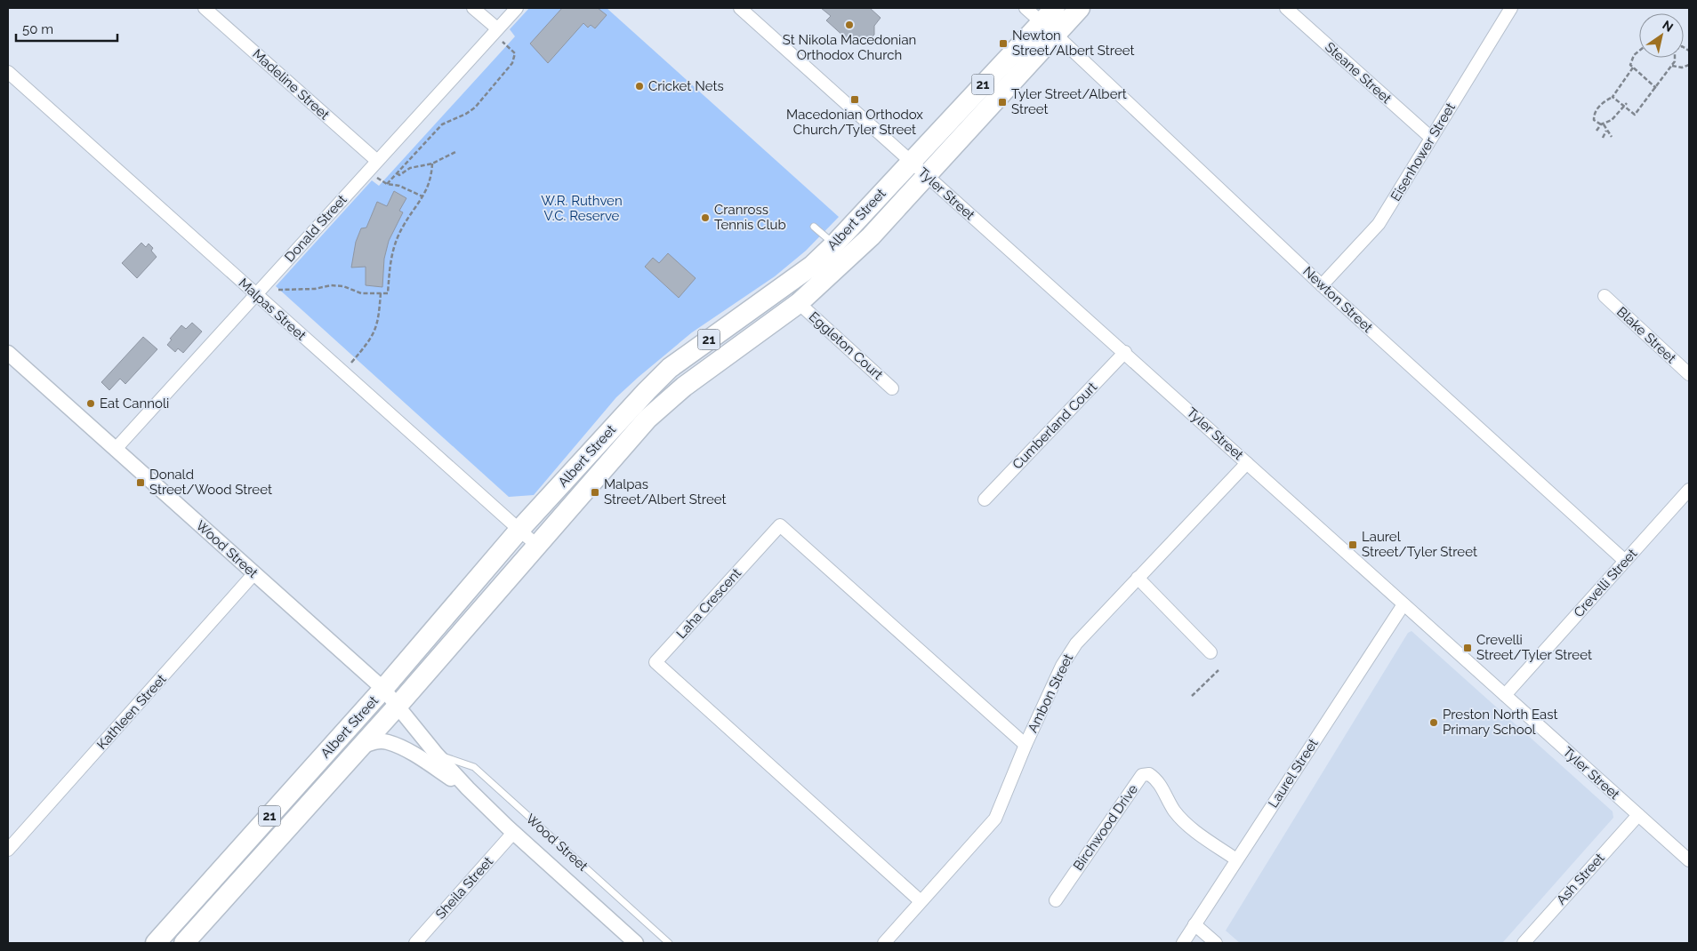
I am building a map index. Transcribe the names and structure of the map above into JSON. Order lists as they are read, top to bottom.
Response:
{
  "streets": {
    "highway": ["21", "Albert Street"],
    "street": [
      "Steane Street",
      "Madeline Street",
      "Eisenhower Street",
      "Tyler Street",
      "Donald Street",
      "Newton Street",
      "Malpas Street",
      "Blake Street",
      "Eggleton Court",
      "Cumberland Court",
      "Wood Street",
      "Crevelli Street",
      "Laha Crescent",
      "Ambon Street",
      "Kathleen Street",
      "Laurel Street",
      "Birchwood Drive",
      "Ash Street",
      "Sheila Street"
    ]
  },
  "crossings": [
    ["Steane Street", "Eisenhower Street"],
    ["Madeline Street", "Donald Street"],
    ["Eisenhower Street", "Newton Street"],
    ["Tyler Street", "Albert Street"],
    ["Tyler Street", "Cumberland Court"],
    ["Tyler Street", "Crevelli Street"],
    ["Tyler Street", "Ambon Street"],
    ["Tyler Street", "Laurel Street"],
    ["Tyler Street", "Ash Street"],
    ["Albert Street", "Newton Street"],
    ["Albert Street", "Malpas Street"],
    ["Albert Street", "Eggleton Court"],
    ["Albert Street", "Wood Street"],
    ["Donald Street", "Malpas Street"],
    ["Donald Street", "Wood Street"],
    ["Newton Street", "Crevelli Street"],
    ["Wood Street", "Kathleen Street"],
    ["Wood Street", "Sheila Street"],
    ["Laha Crescent", "Ambon Street"],
    ["Laurel Street", "Birchwood Drive"]
  ],
  "parks": ["W.R. Ruthven V.C. Reserve"],
  "places": {
    "other": [
      "St Nikola Macedonian Orthodox Church",
      "Cricket Nets",
      "Cranross Tennis Club",
      "Eat Cannoli",
      "Preston North East Primary School"
    ],
    "transit": [
      "Newton Street/Albert Street",
      "Macedonian Orthodox Church/Tyler Street",
      "Tyler Street/Albert Street",
      "Donald Street/Wood Street",
      "Malpas Street/Albert Street",
      "Laurel Street/Tyler Street",
      "Crevelli Street/Tyler Street"
    ]
  },
  "scale_bar": "50 m",
  "north": "top right"
}
